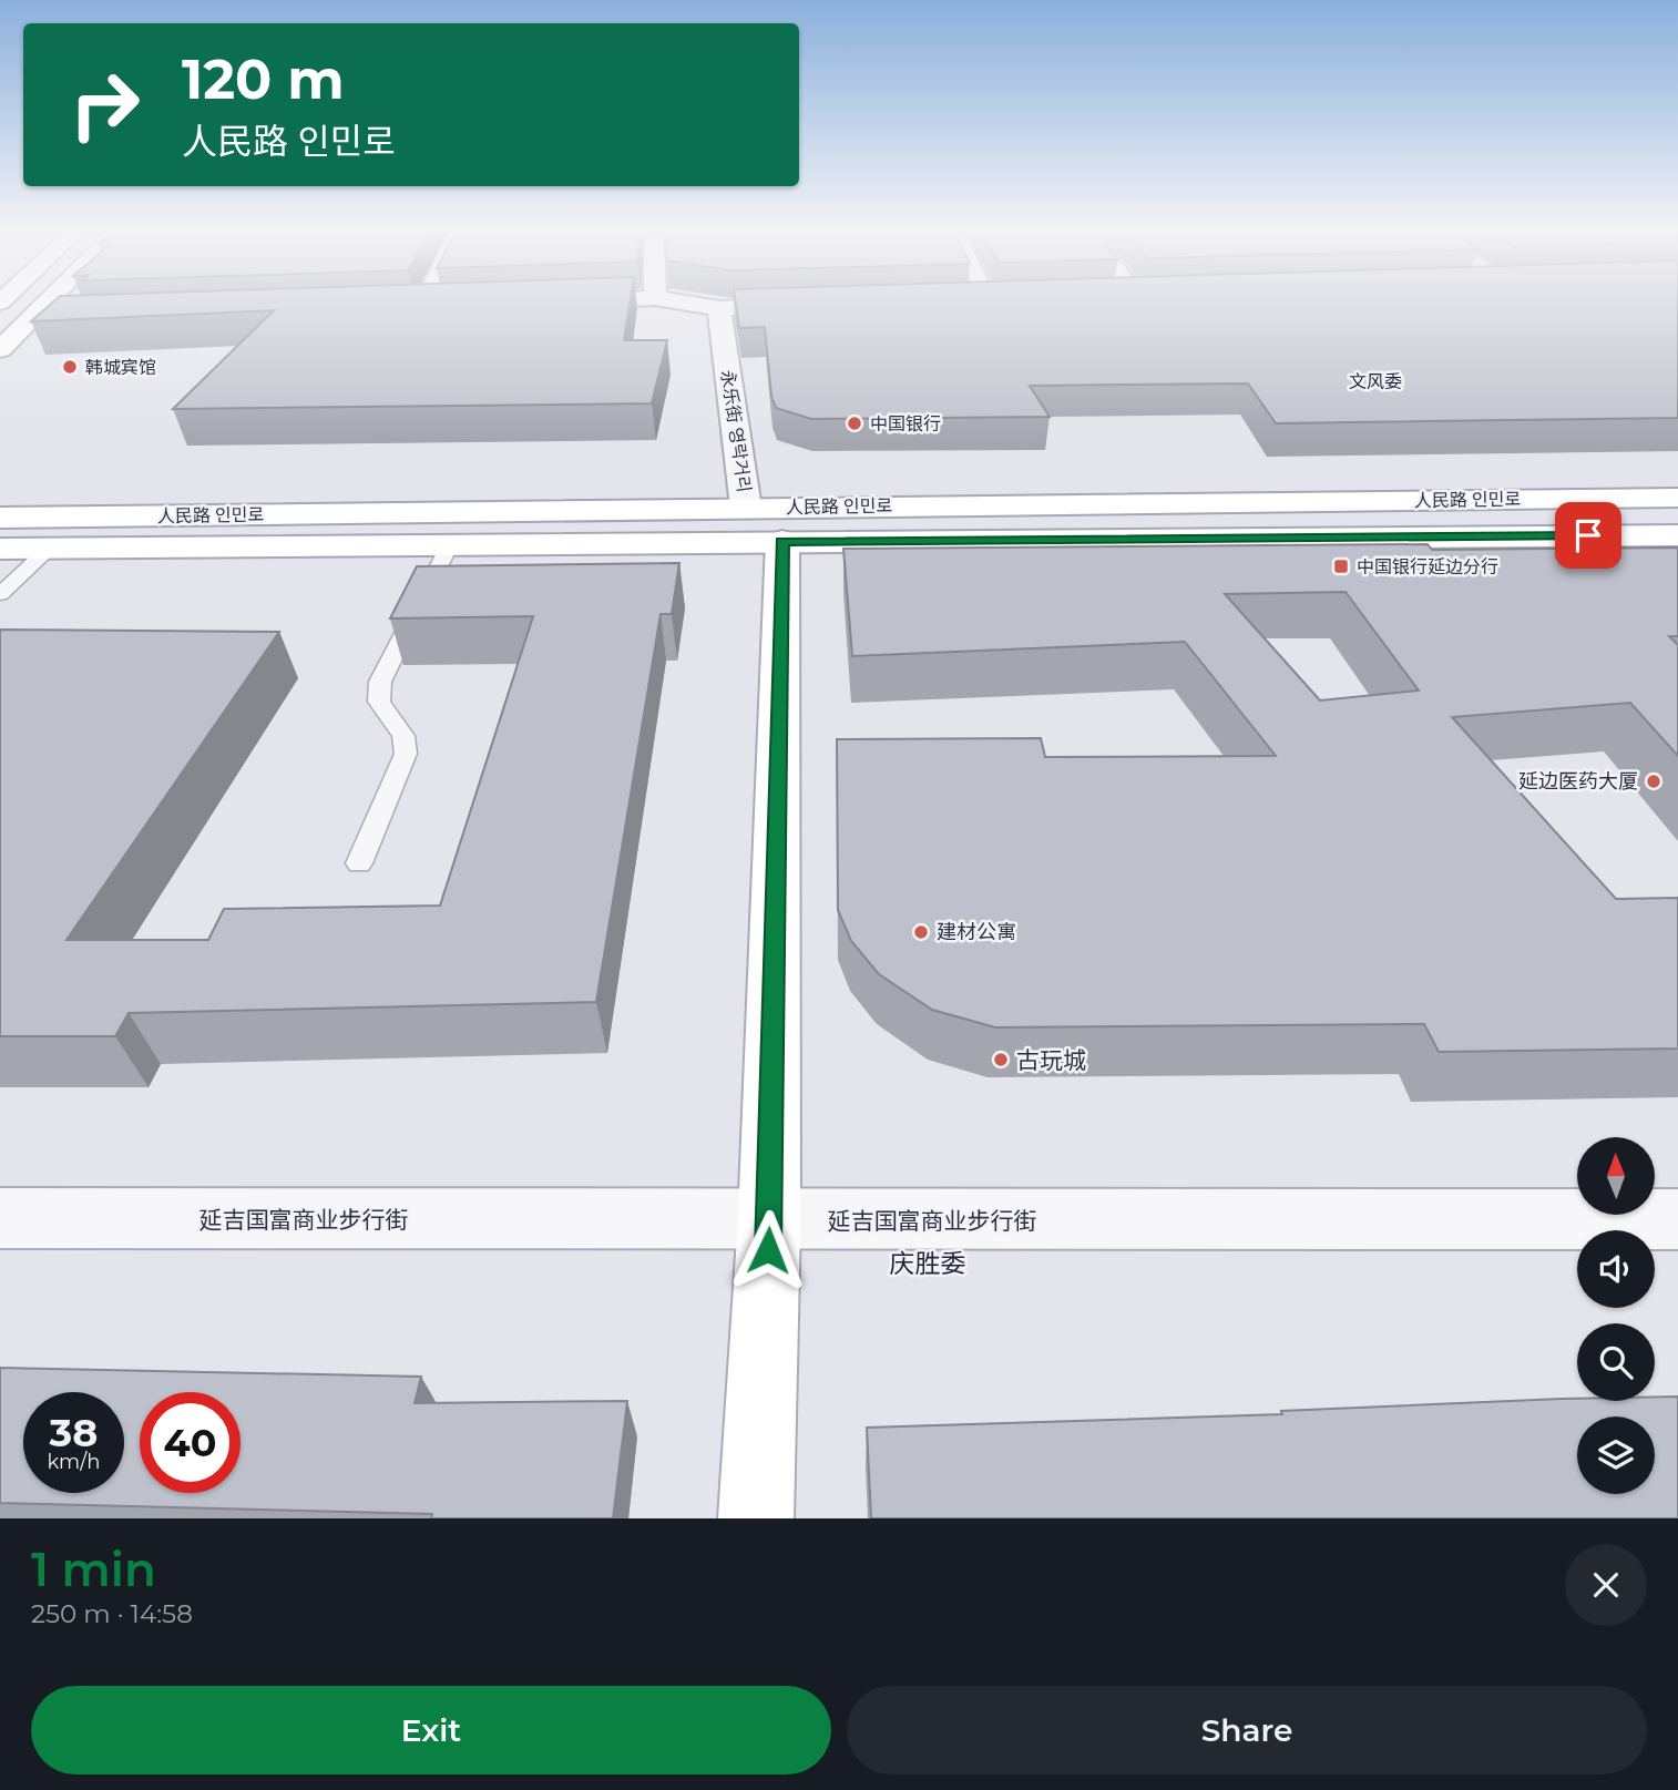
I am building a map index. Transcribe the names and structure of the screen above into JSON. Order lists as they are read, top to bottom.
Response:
{
  "streets": {
    "main road": ["人民路 인민로"],
    "street": ["永乐街 영락거리", "延吉国富商业步行街"]
  },
  "crossings": [
    ["永乐街 영락거리", "人民路 인민로"]
  ],
  "districts": ["文风委", "庆胜委"],
  "places": {
    "other": [
      "韩城宾馆",
      "中国银行",
      "延边医药大厦",
      "建材公寓",
      "古玩城"
    ],
    "transit": ["中国银行延边分行"]
  },
  "north": "top",
  "page": {
    "turn": ["120 m", "人民路 인민로"],
    "speed": "38 km/h",
    "limit": "40",
    "heading": ["1 min", "250 m · 14:58"],
    "buttons": ["Exit", "Share"]
  }
}
